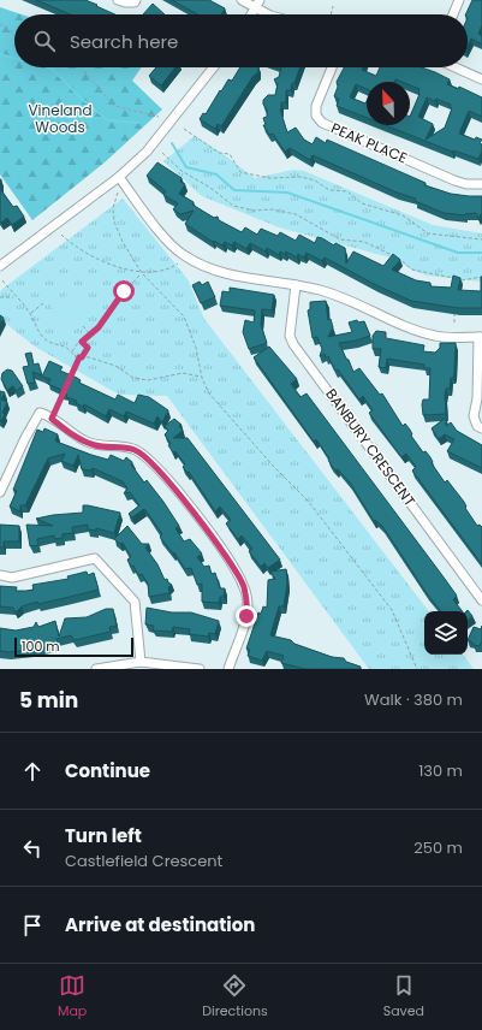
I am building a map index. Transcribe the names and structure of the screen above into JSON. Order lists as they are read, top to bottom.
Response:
{
  "streets": {
    "street": ["PEAK PLACE", "BANBURY CRESCENT"]
  },
  "parks": ["Vineland Woods"],
  "scale_bar": "100 m",
  "north": "top",
  "page": {
    "search": "Search here",
    "scale": "100 m",
    "heading": ["5 min", "Walk · 380 m"],
    "list": [
      ["Continue", "130 m"],
      ["Turn left", "Castlefield Crescent", "250 m"],
      "Arrive at destination"
    ],
    "nav": ["Map", "Directions", "Saved"]
  }
}
